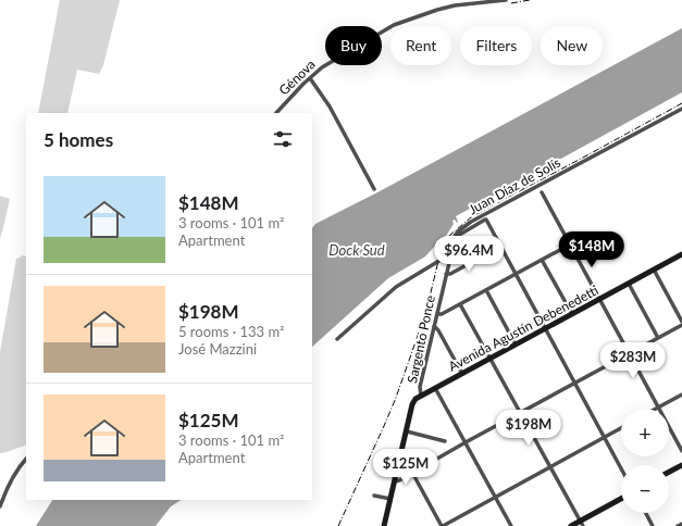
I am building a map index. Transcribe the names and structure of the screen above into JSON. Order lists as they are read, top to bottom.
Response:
{
  "streets": {
    "main road": ["Avenida Agustín Debenedetti", "Sargento Ponce"],
    "street": ["Génova", "Juan Díaz de Solís"]
  },
  "crossings": [
    ["Juan Díaz de Solís", "Sargento Ponce"],
    ["Avenida Agustín Debenedetti", "Sargento Ponce"]
  ],
  "water": ["Dock Sud"],
  "page": {
    "chip": [
      "Buy",
      "Rent",
      "Filters",
      "New"
    ],
    "heading": "5 homes",
    "list": [
      {
        "name": "$148M",
        "note": "3 rooms · 101 m² · Apartment"
      },
      {
        "name": "$198M",
        "note": "5 rooms · 133 m² · José Mazzini"
      },
      {
        "name": "$125M",
        "note": "3 rooms · 101 m² · Apartment"
      }
    ],
    "price": [
      "$148M",
      "$96.4M",
      "$283M",
      "$198M",
      "$125M"
    ],
    "map_buttons": ["+", "−"]
  }
}
